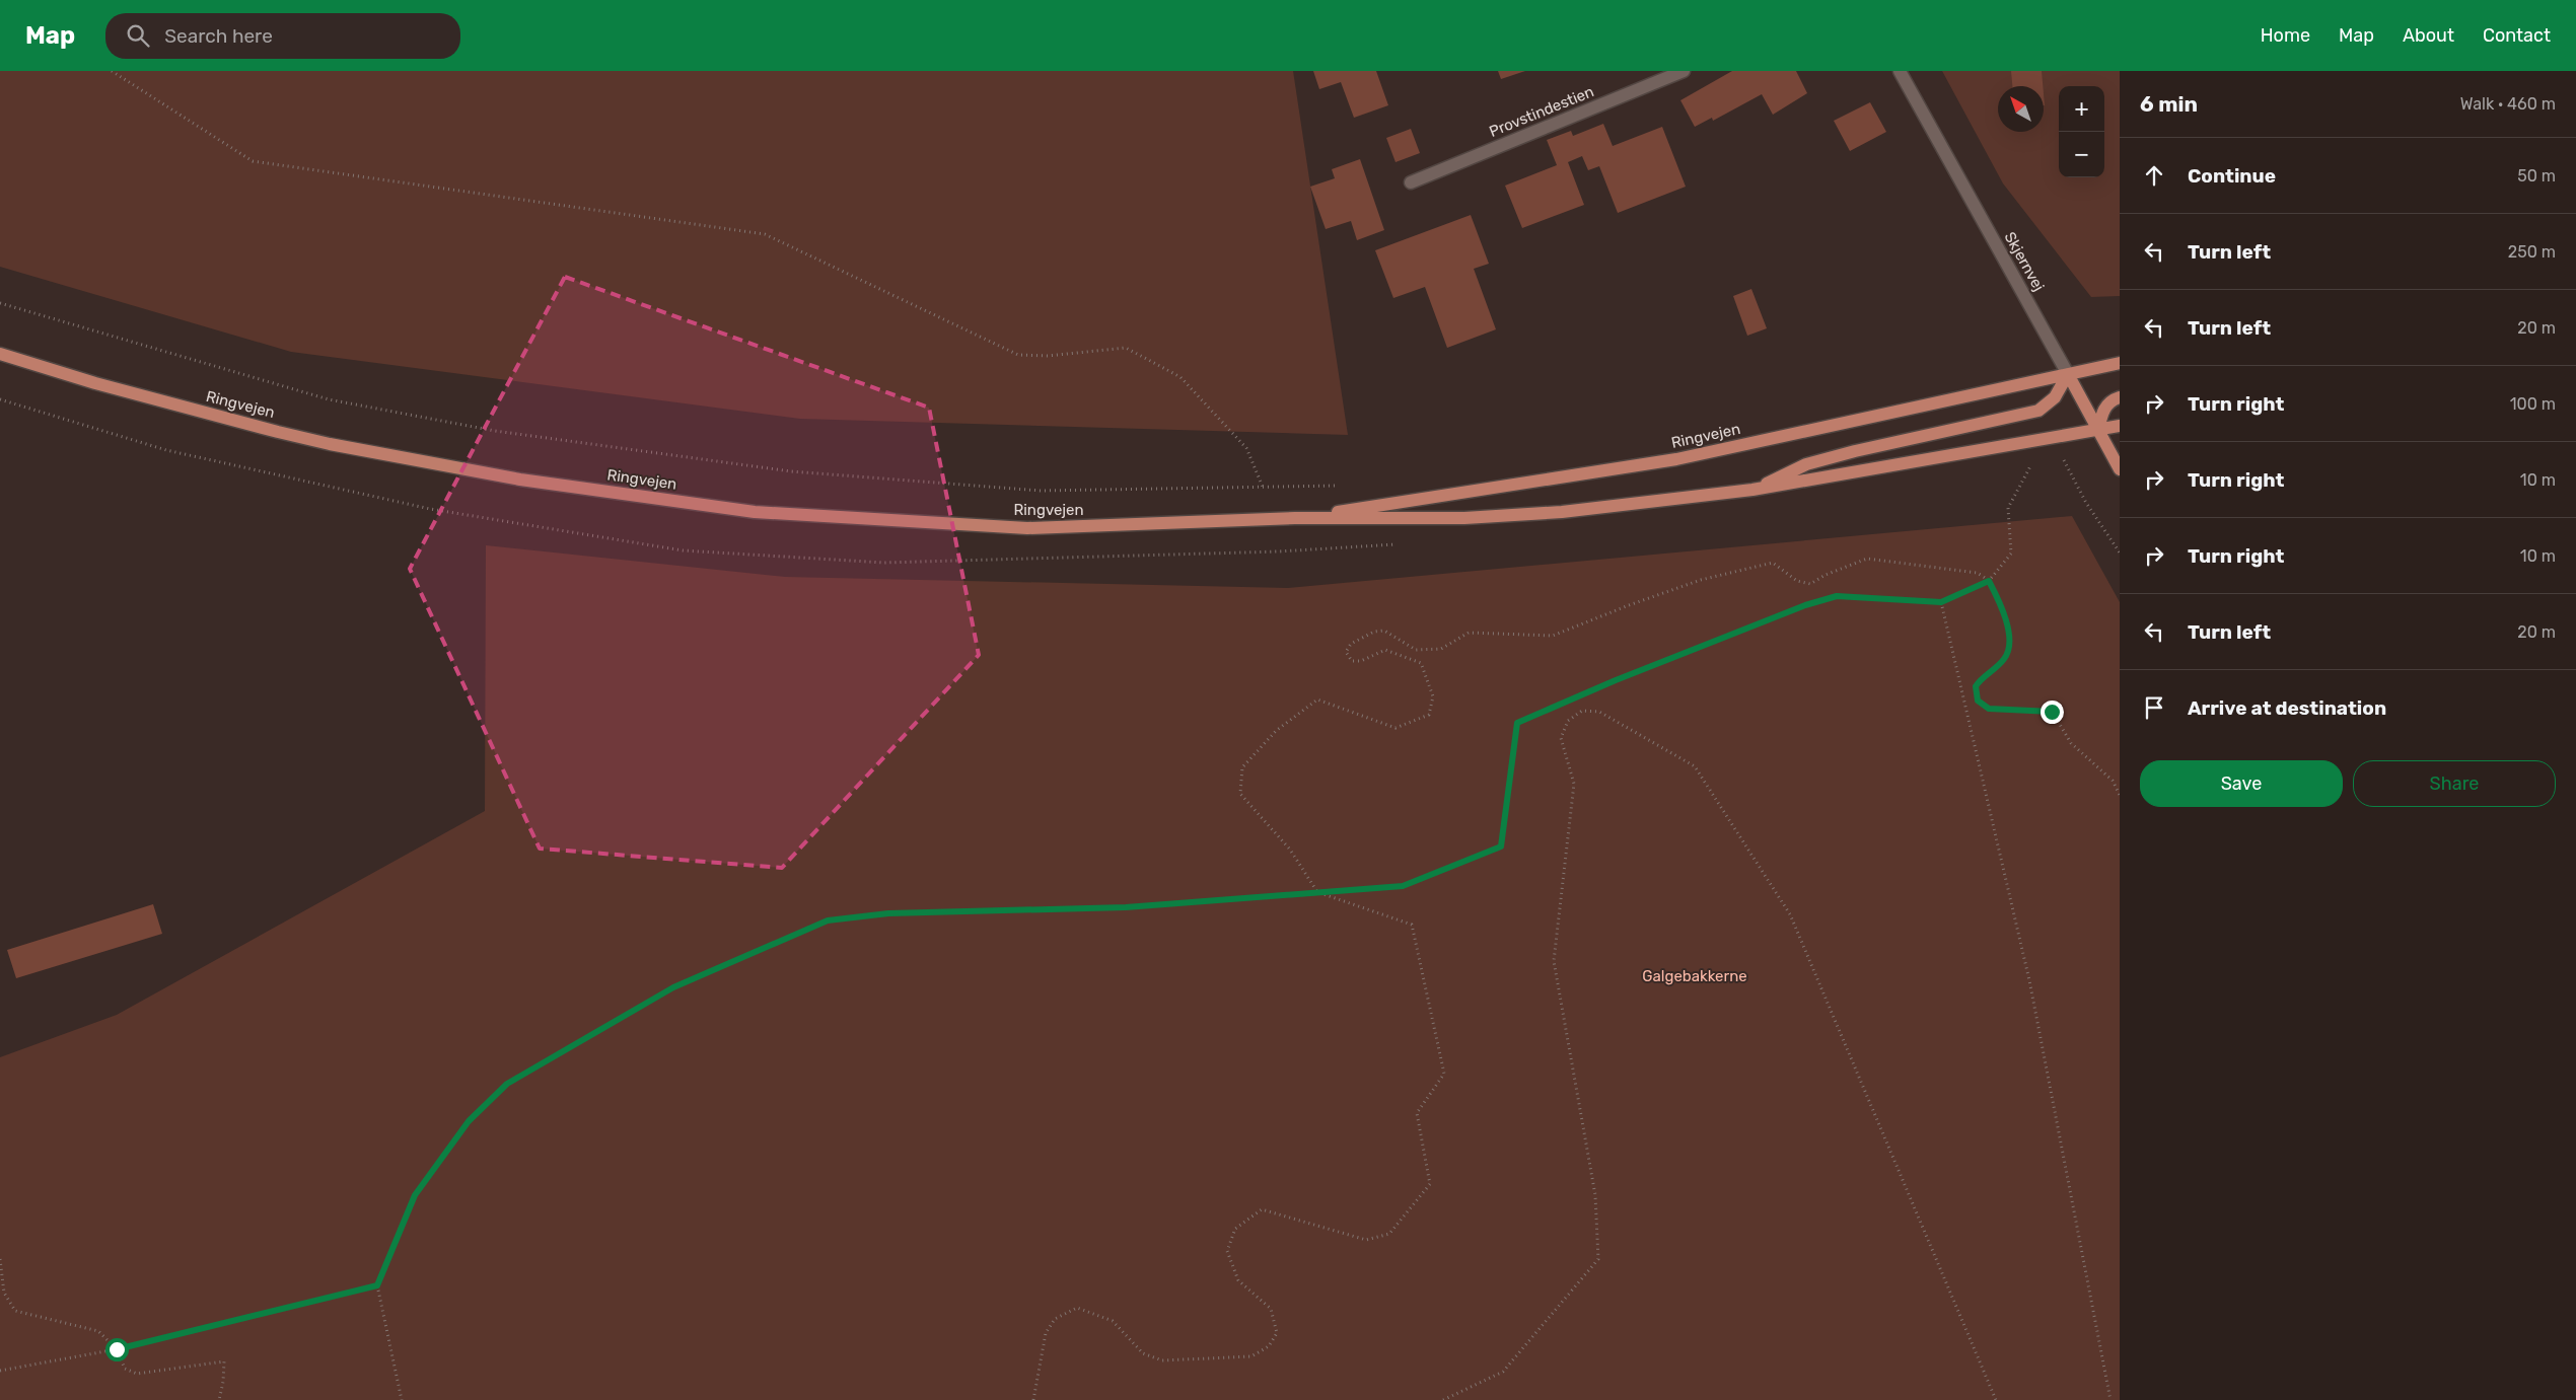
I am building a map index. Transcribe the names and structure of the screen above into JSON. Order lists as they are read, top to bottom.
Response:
{
  "streets": {
    "main road": ["Skjernvej", "Ringvejen"],
    "street": ["Provstindestien"]
  },
  "crossings": [
    ["Skjernvej", "Ringvejen"]
  ],
  "parks": ["Galgebakkerne"],
  "north": "top left",
  "page": {
    "header": "Map",
    "search": "Search here",
    "nav": [
      "Home",
      "Map",
      "About",
      "Contact"
    ],
    "heading": ["6 min", "Walk · 460 m"],
    "map_buttons": ["+", "−"],
    "list": [
      ["Continue", "50 m"],
      ["Turn left", "250 m"],
      ["Turn left", "20 m"],
      ["Turn right", "100 m"],
      ["Turn right", "10 m"],
      ["Turn right", "10 m"],
      ["Turn left", "20 m"],
      "Arrive at destination"
    ],
    "buttons": ["Save", "Share"]
  }
}
